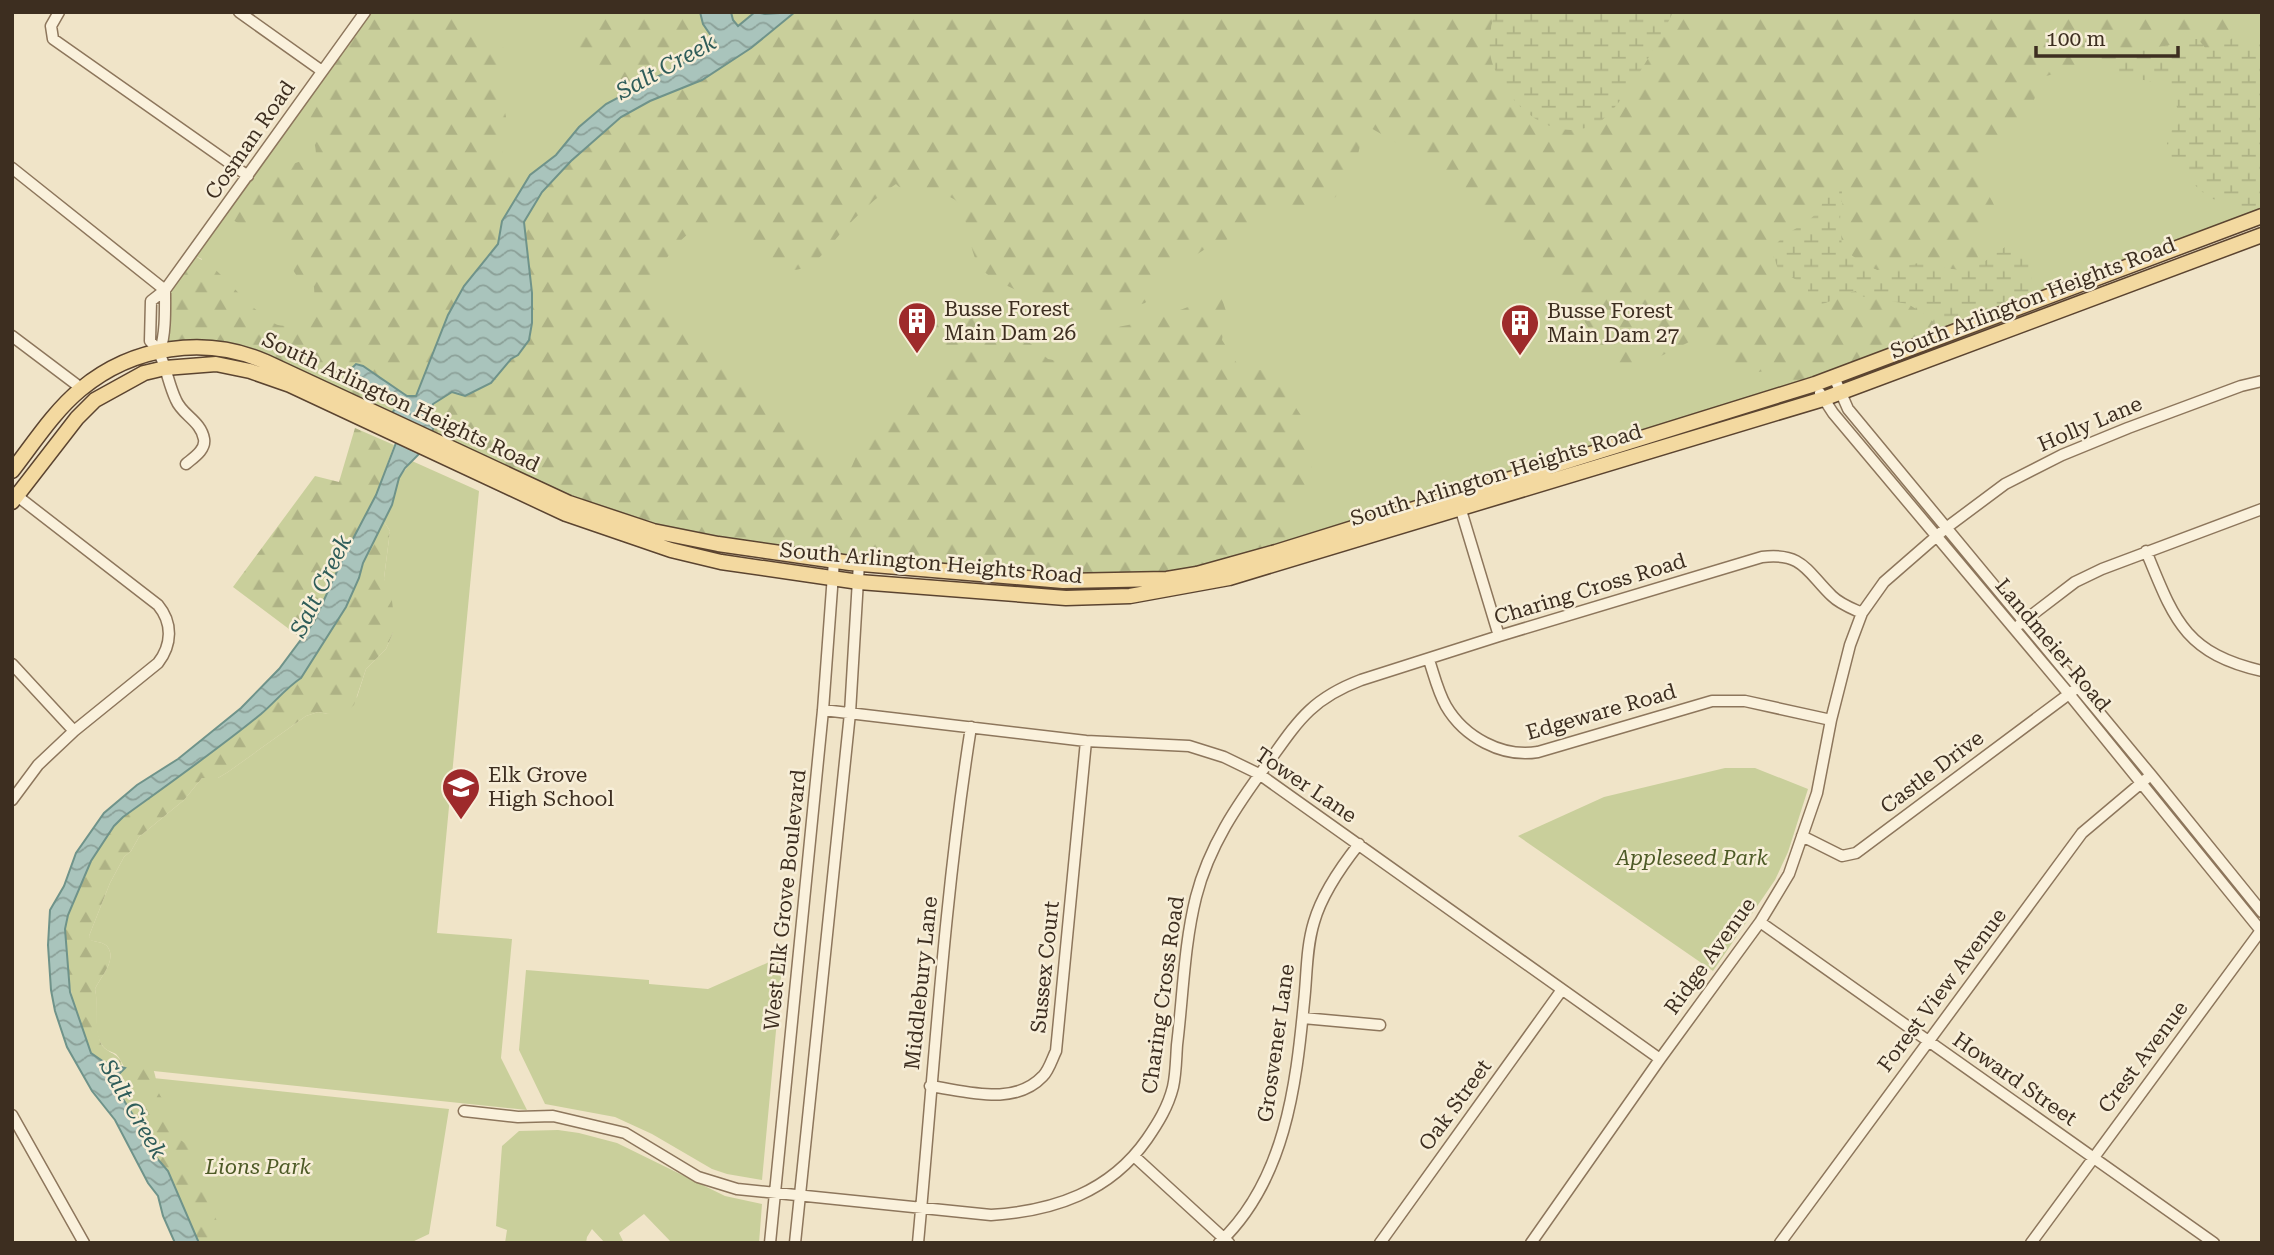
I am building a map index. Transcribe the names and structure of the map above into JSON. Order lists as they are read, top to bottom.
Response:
{
  "streets": {
    "main road": ["South Arlington Heights Road"],
    "street": [
      "Cosman Road",
      "Holly Lane",
      "Charing Cross Road",
      "Landmeier Road",
      "Edgeware Road",
      "Castle Drive",
      "Tower Lane",
      "West Elk Grove Boulevard",
      "Ridge Avenue",
      "Sussex Court",
      "Middlebury Lane",
      "Forest View Avenue",
      "Grosvener Lane",
      "Crest Avenue",
      "Howard Street",
      "Oak Street"
    ]
  },
  "crossings": [
    ["Cosman Road", "South Arlington Heights Road"],
    ["South Arlington Heights Road", "Landmeier Road"],
    ["South Arlington Heights Road", "West Elk Grove Boulevard"],
    ["Holly Lane", "Landmeier Road"],
    ["Holly Lane", "Ridge Avenue"],
    ["Charing Cross Road", "Edgeware Road"],
    ["Charing Cross Road", "Tower Lane"],
    ["Charing Cross Road", "West Elk Grove Boulevard"],
    ["Charing Cross Road", "Ridge Avenue"],
    ["Charing Cross Road", "Middlebury Lane"],
    ["Landmeier Road", "Castle Drive"],
    ["Landmeier Road", "Ridge Avenue"],
    ["Landmeier Road", "Forest View Avenue"],
    ["Landmeier Road", "Crest Avenue"],
    ["Edgeware Road", "Ridge Avenue"],
    ["Castle Drive", "Ridge Avenue"],
    ["Tower Lane", "West Elk Grove Boulevard"],
    ["Tower Lane", "Ridge Avenue"],
    ["Tower Lane", "Sussex Court"],
    ["Tower Lane", "Middlebury Lane"],
    ["Tower Lane", "Grosvener Lane"],
    ["Tower Lane", "Oak Street"],
    ["Ridge Avenue", "Howard Street"],
    ["Sussex Court", "Middlebury Lane"],
    ["Forest View Avenue", "Howard Street"],
    ["Crest Avenue", "Howard Street"]
  ],
  "water": ["Salt Creek"],
  "parks": ["Appleseed Park", "Lions Park"],
  "places": {
    "building": ["Busse Forest Main Dam 26", "Busse Forest Main Dam 27"],
    "school or university": ["Elk Grove High School"]
  },
  "scale_bar": "100 m"
}
